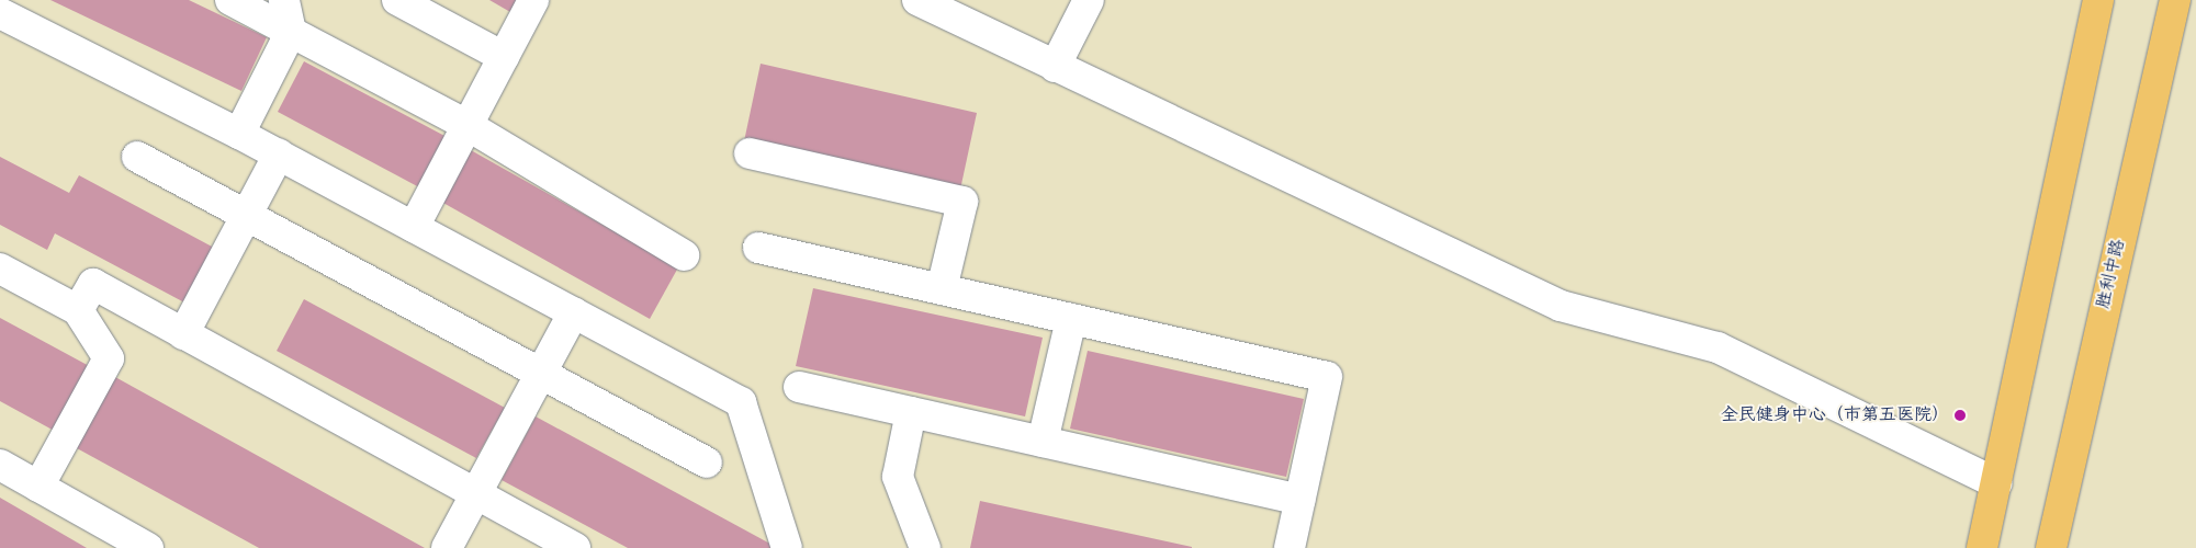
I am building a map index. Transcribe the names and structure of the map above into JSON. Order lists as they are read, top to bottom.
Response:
{
  "streets": {
    "highway": ["胜利中路"]
  },
  "places": ["全民健身中心（市第五医院）"]
}
